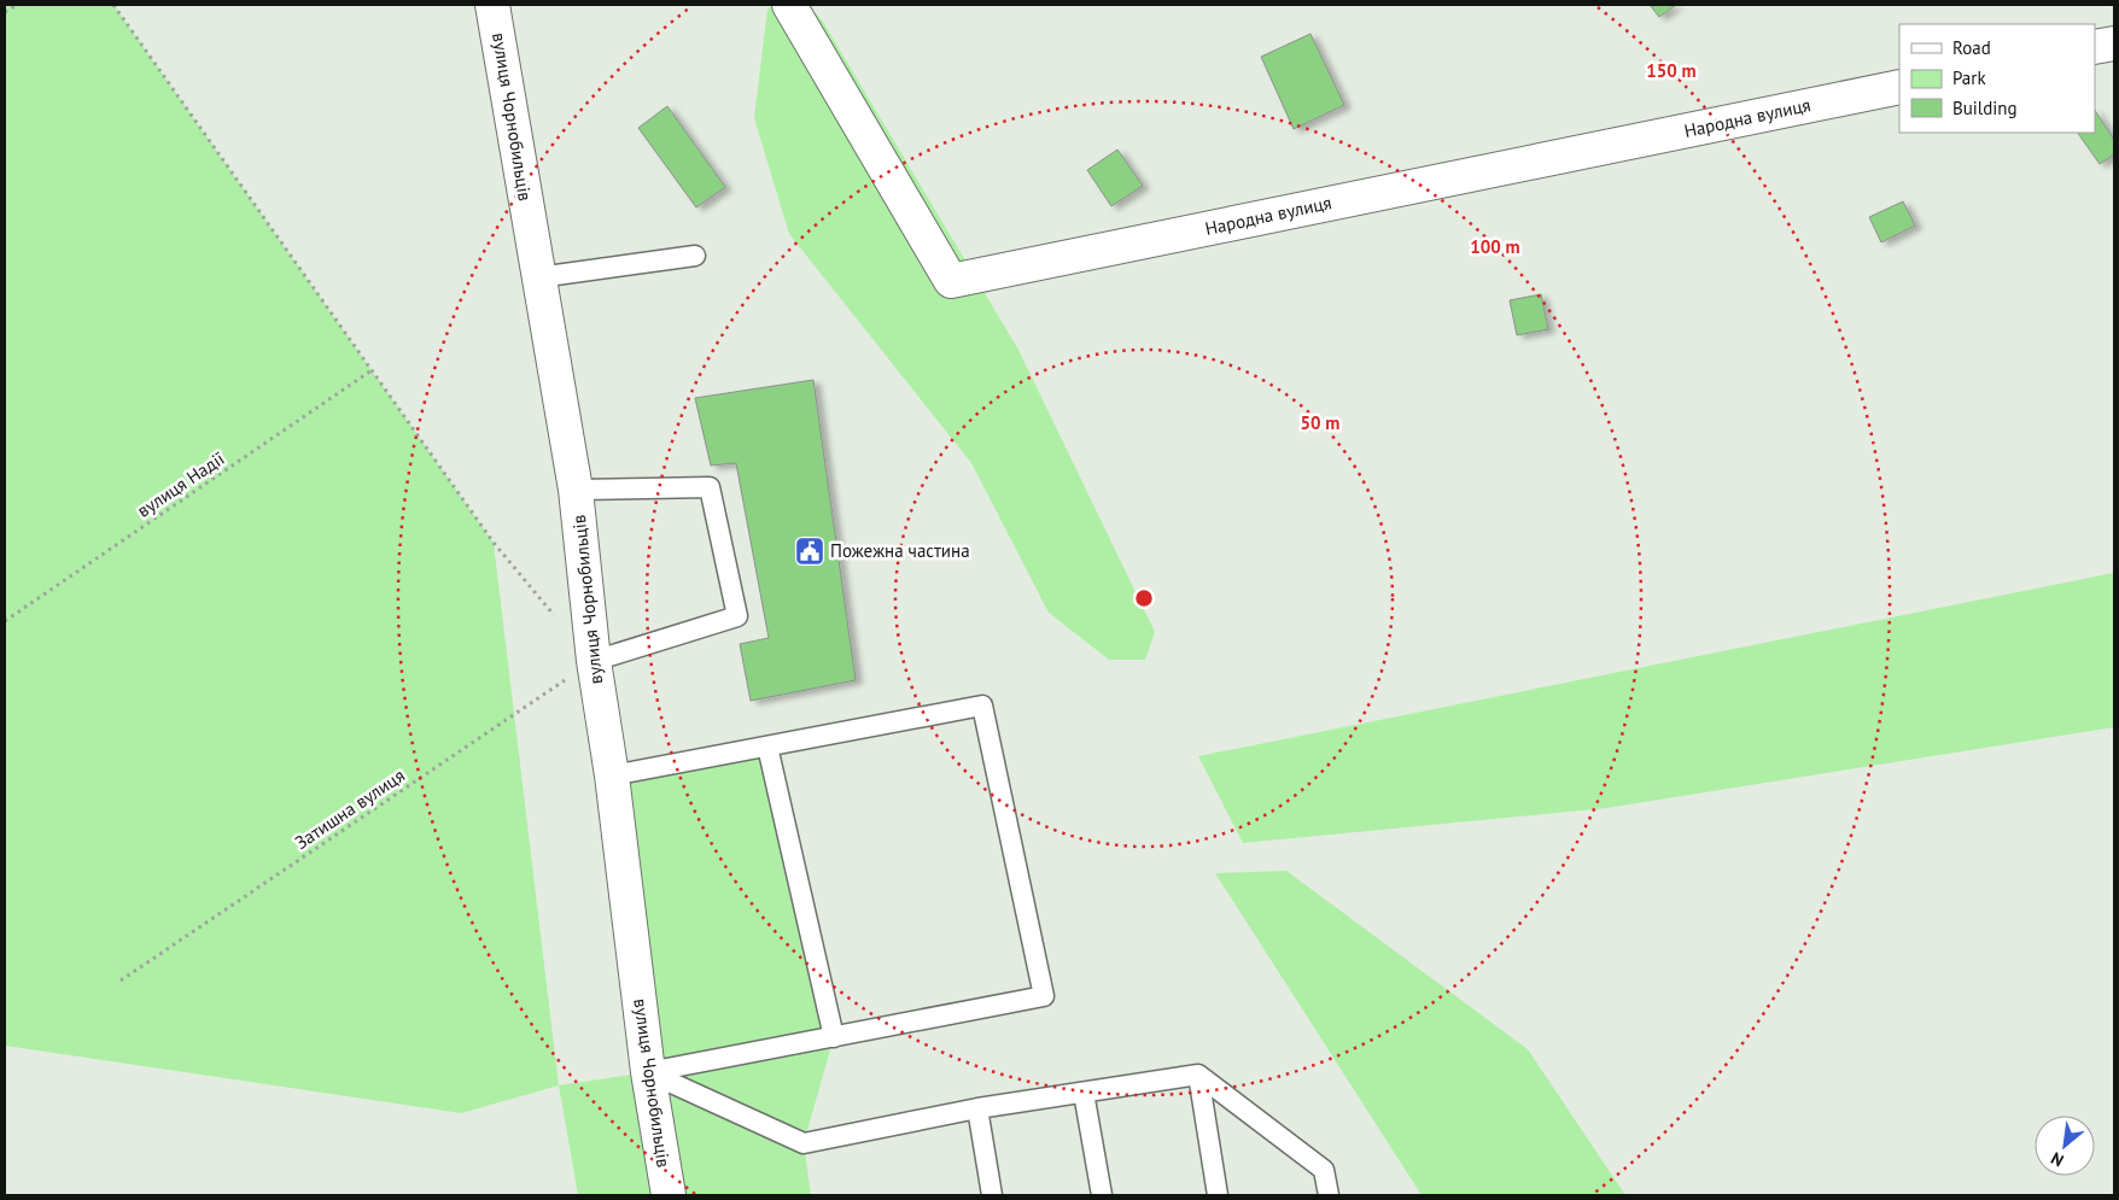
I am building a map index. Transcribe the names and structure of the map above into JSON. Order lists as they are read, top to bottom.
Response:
{
  "streets": {
    "street": ["вулиця Чорнобильців", "Народна вулиця"],
    "path": ["вулиця Надії", "Затишна вулиця"]
  },
  "crossings": [
    ["вулиця Чорнобильців", "Затишна вулиця"]
  ],
  "places": {
    "public building": ["Пожежна частина"]
  },
  "legend": ["Road", "Park", "Building"],
  "north": "bottom left",
  "rings": ["150 m", "100 m", "50 m"]
}
